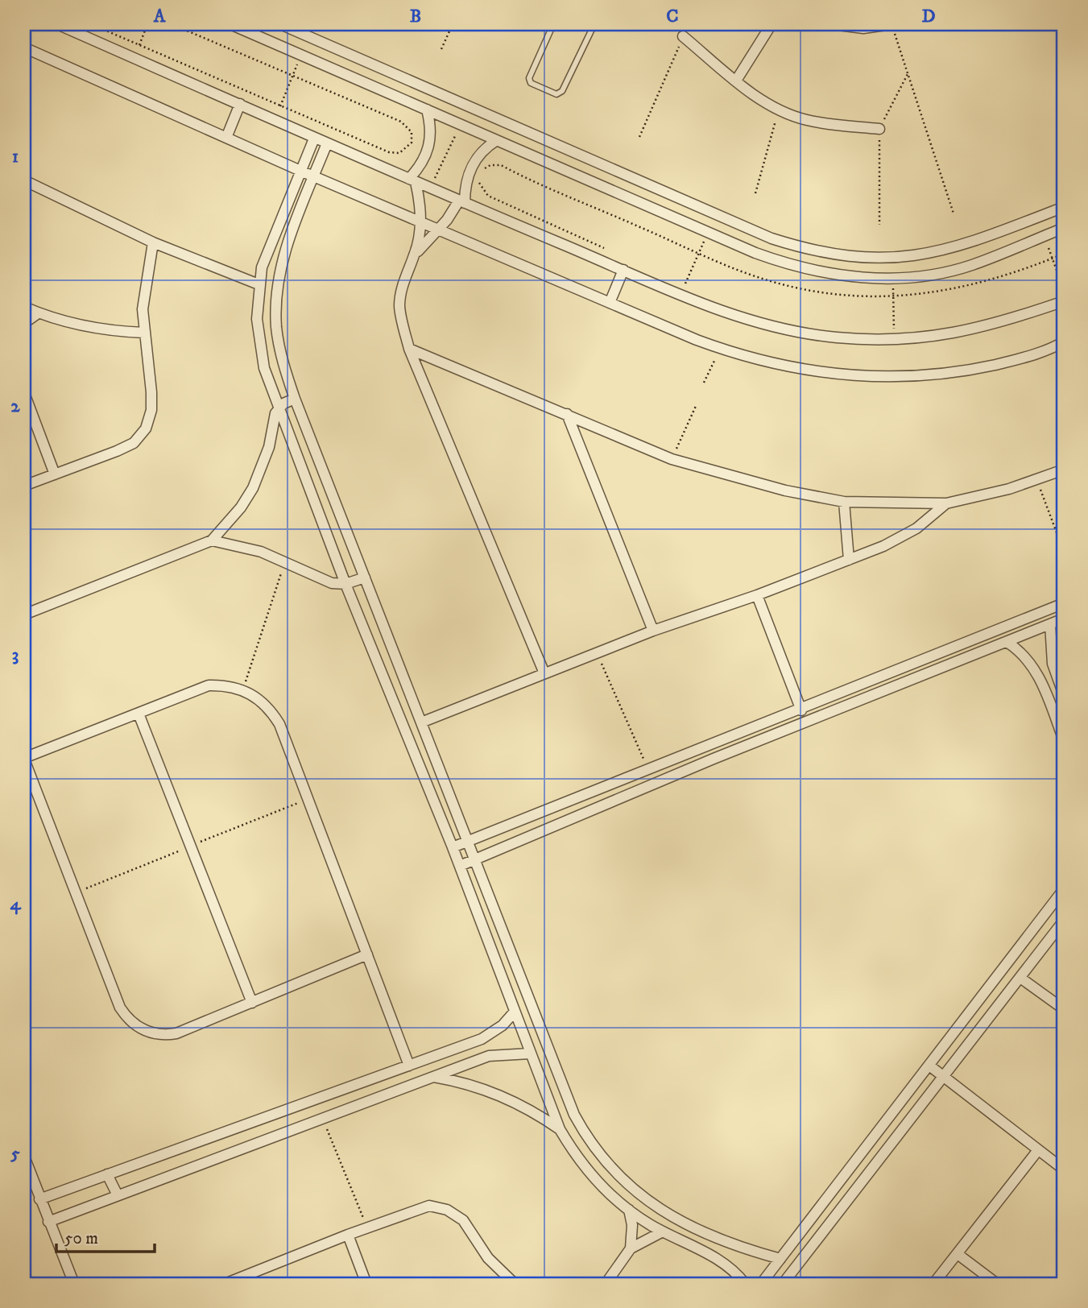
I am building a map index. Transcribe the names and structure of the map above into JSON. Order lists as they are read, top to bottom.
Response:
{
  "scale_bar": "50 m",
  "grid": {
    "columns": [
      "A",
      "B",
      "C",
      "D"
    ],
    "rows": [
      "1",
      "2",
      "3",
      "4",
      "5"
    ]
  }
}
